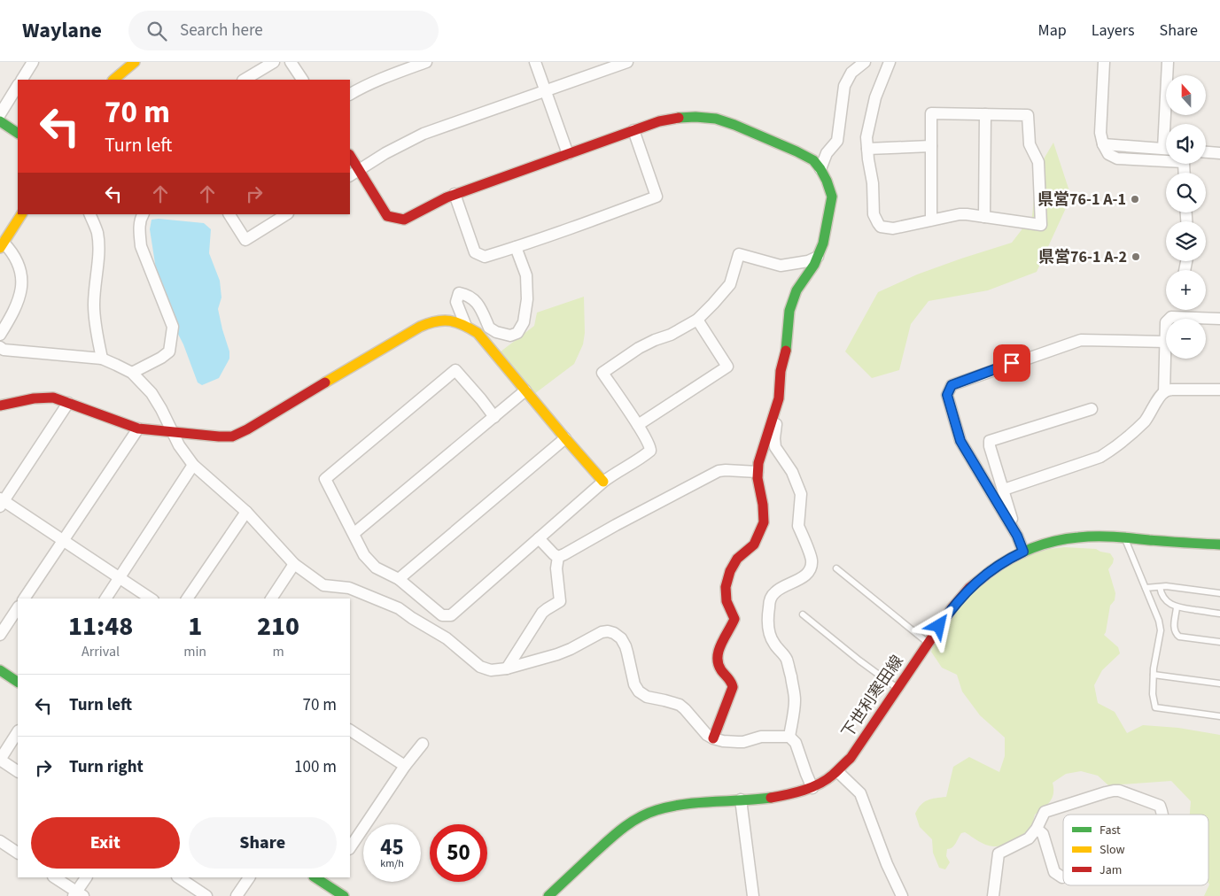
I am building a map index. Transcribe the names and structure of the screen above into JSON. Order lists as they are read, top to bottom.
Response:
{
  "streets": {
    "street": ["下世利寒田線"]
  },
  "places": ["県営76-1 A-1", "県営76-1 A-2"],
  "legend": ["Fast", "Slow", "Jam"],
  "north": "top",
  "page": {
    "header": "Waylane",
    "search": "Search here",
    "nav": ["Map", "Layers", "Share"],
    "map_buttons": ["+", "−"],
    "turn": ["70 m", "Turn left"],
    "eta": [
      "11:48",
      "Arrival",
      "1",
      "min",
      "210",
      "m"
    ],
    "list": [
      {
        "name": "Turn left",
        "value": "70 m"
      },
      {
        "name": "Turn right",
        "value": "100 m"
      }
    ],
    "buttons": ["Exit", "Share"],
    "speed": "45 km/h",
    "limit": "50"
  }
}
